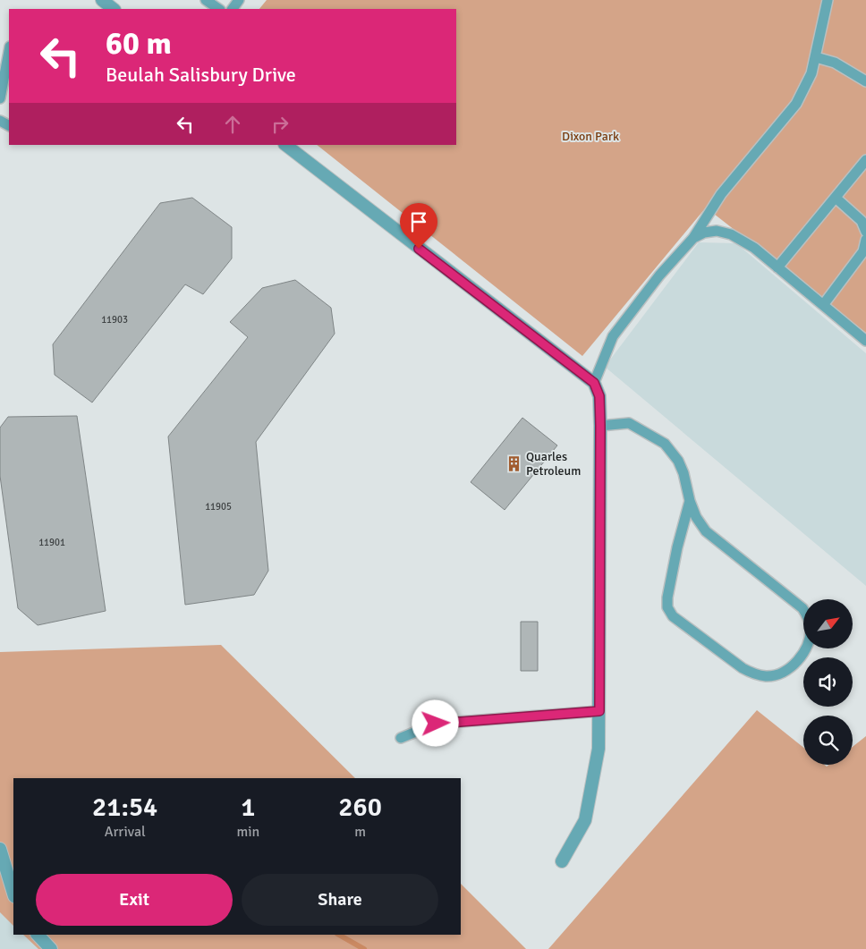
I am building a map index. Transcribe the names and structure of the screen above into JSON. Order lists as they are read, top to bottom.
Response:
{
  "parks": ["Dixon Park"],
  "places": {
    "building": ["Quarles Petroleum"]
  },
  "house_numbers": ["11903", "11905", "11901"],
  "north": "top right",
  "page": {
    "turn": ["60 m", "Beulah Salisbury Drive"],
    "eta": [
      "21:54",
      "Arrival",
      "1",
      "min",
      "260",
      "m"
    ],
    "buttons": ["Exit", "Share"]
  }
}
